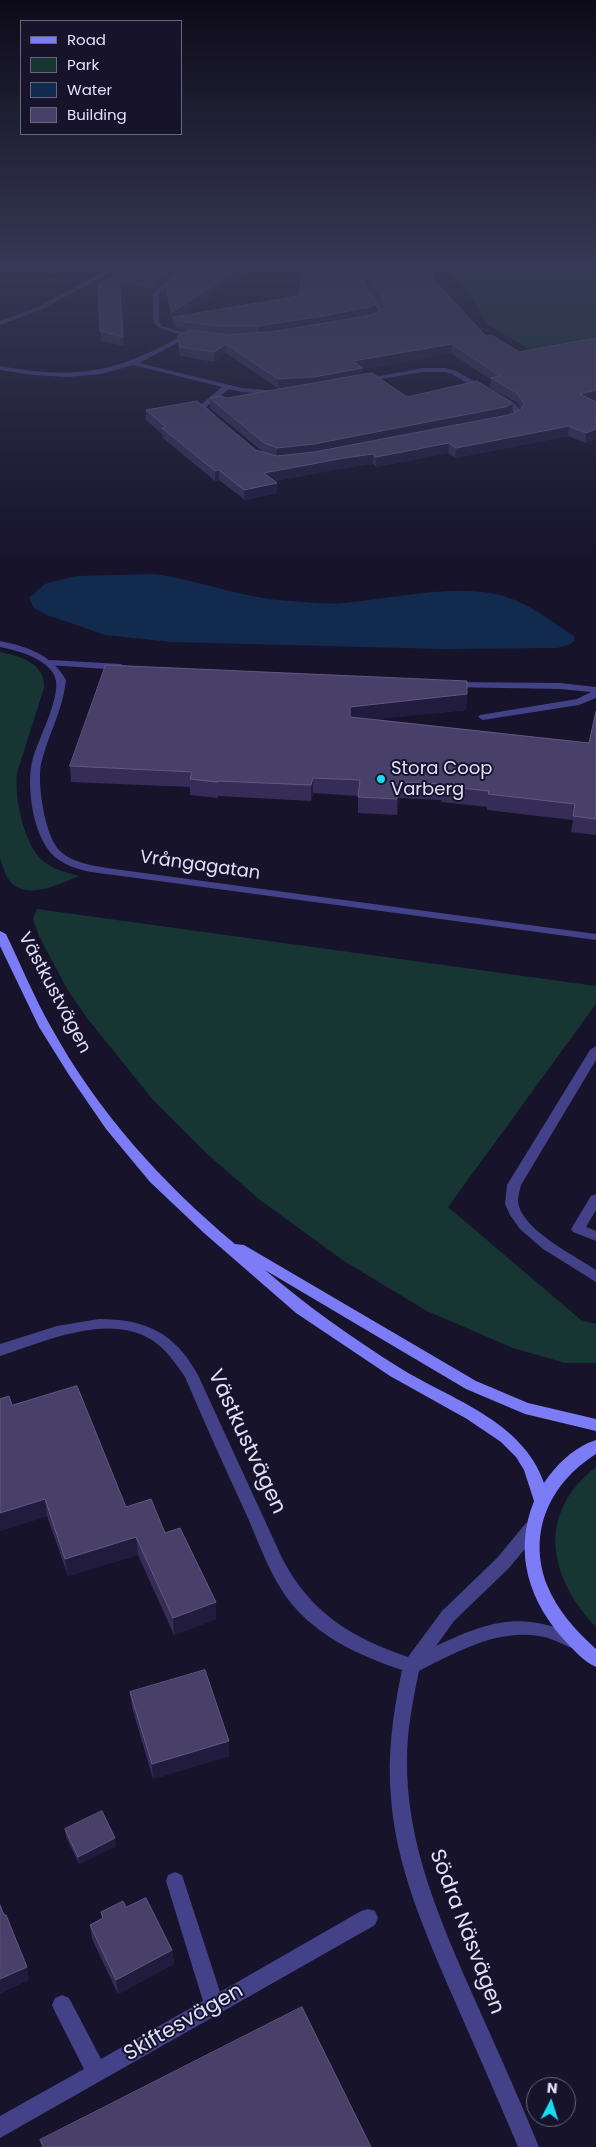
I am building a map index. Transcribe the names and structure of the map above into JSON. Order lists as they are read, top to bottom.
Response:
{
  "streets": {
    "street": [
      "Vrångagatan",
      "Västkustvägen",
      "Södra Näsvägen",
      "Skiftesvägen"
    ]
  },
  "crossings": [
    ["Västkustvägen", "Södra Näsvägen"]
  ],
  "places": ["Stora Coop Varberg"],
  "legend": [
    "Road",
    "Park",
    "Water",
    "Building"
  ],
  "north": "top"
}
